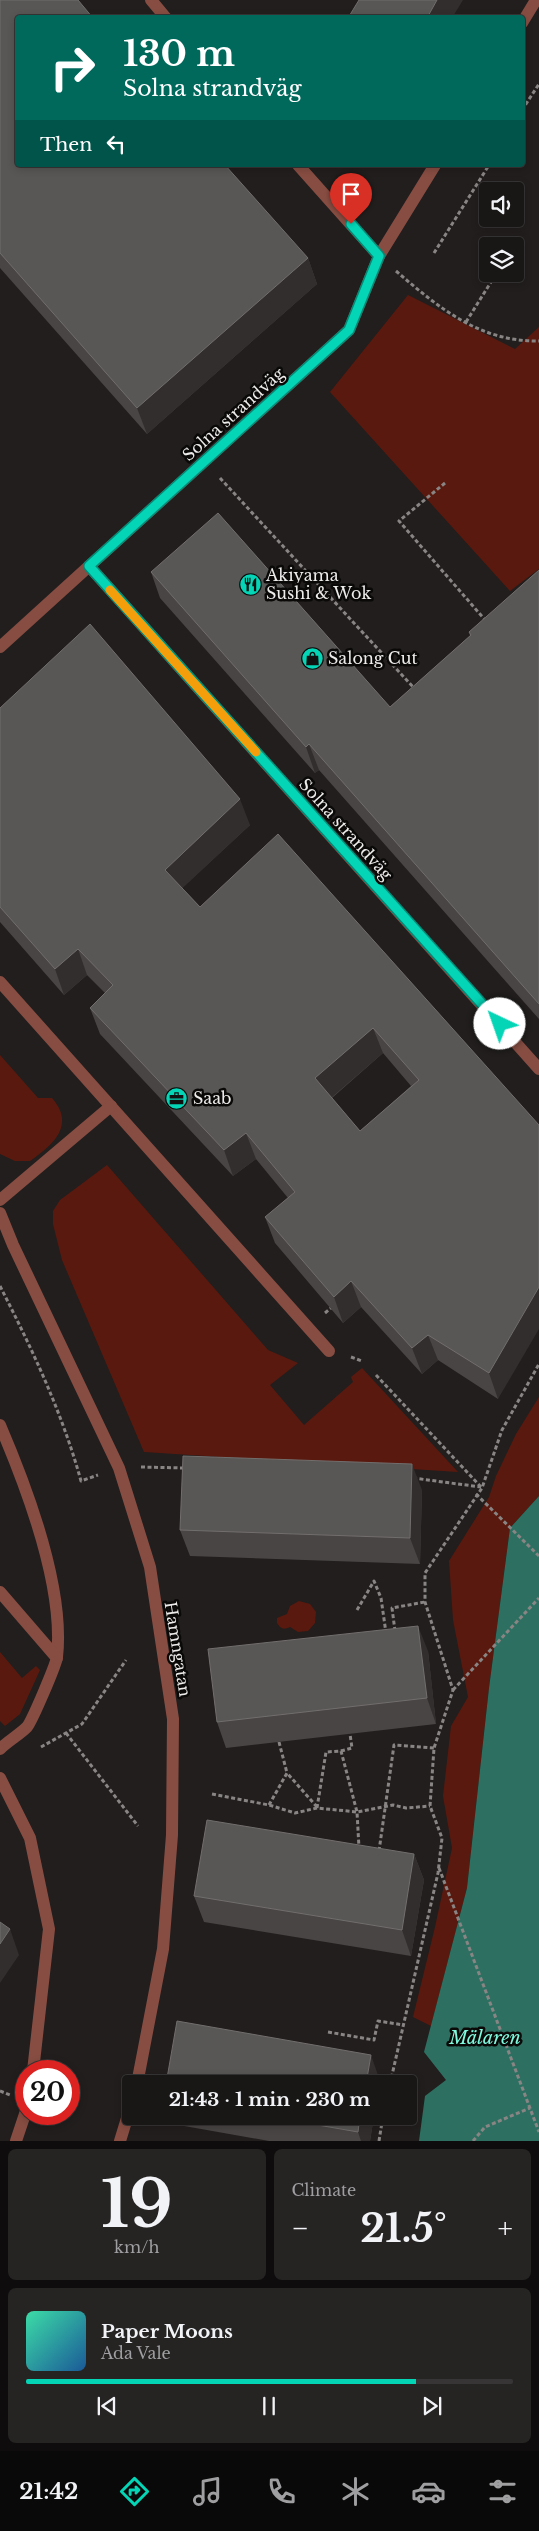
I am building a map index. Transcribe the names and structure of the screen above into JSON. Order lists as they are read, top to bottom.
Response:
{
  "streets": {
    "street": ["Solna strandväg", "Hamngatan"]
  },
  "water": ["Mälaren"],
  "places": {
    "restaurant": ["Akiyama Sushi & Wok"],
    "shop": ["Salong Cut"],
    "office": ["Saab"]
  },
  "page": {
    "turn": ["130 m", "Solna strandväg"],
    "then": "Then",
    "limit": "20",
    "trip": "21:43 · 1 min · 230 m",
    "tile": [
      ["19", "km/h"],
      "Climate"
    ],
    "heat": ["−", "21.5°", "+"],
    "song": ["Paper Moons", "Ada Vale"],
    "tabs": "21:42"
  }
}
